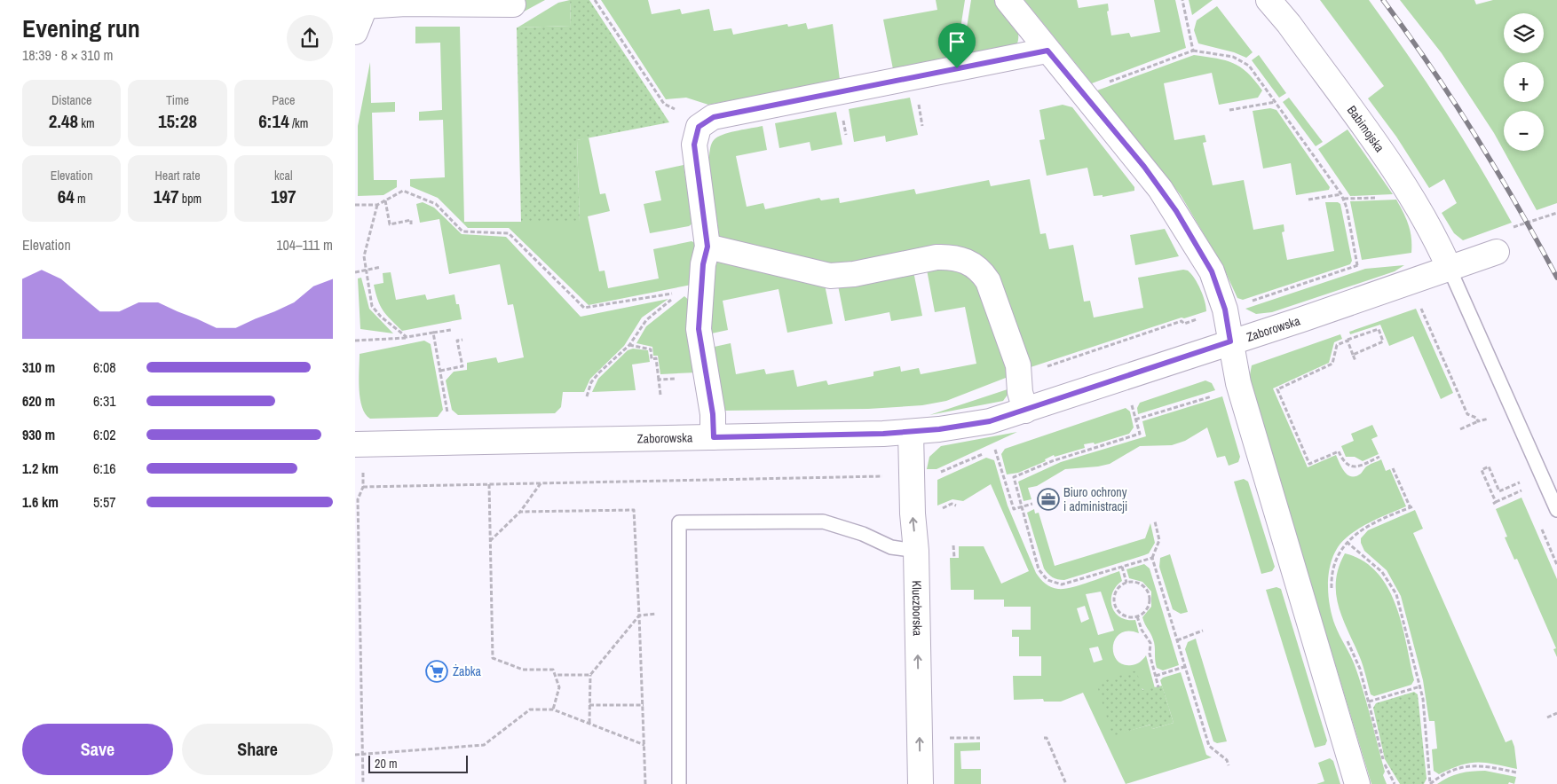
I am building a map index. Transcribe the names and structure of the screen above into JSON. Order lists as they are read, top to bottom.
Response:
{
  "streets": {
    "street": ["Babimojska", "Zaborowska", "Kluczborska"]
  },
  "crossings": [
    ["Babimojska", "Zaborowska"],
    ["Zaborowska", "Kluczborska"]
  ],
  "one_way": ["Kluczborska"],
  "places": {
    "office": ["Biuro ochrony i administracji"],
    "supermarket": ["Żabka"]
  },
  "scale_bar": "20 m",
  "page": {
    "heading": ["Evening run", "18:39 · 8 × 310 m"],
    "map_buttons": ["+", "−"],
    "stats": [
      ["Distance", "2.48 km"],
      ["Time", "15:28"],
      ["Pace", "6:14 /km"],
      ["Elevation", "64 m"],
      ["Heart rate", "147 bpm"],
      ["kcal", "197"]
    ],
    "chart": ["Elevation", "104–111 m"],
    "list": [
      {
        "name": "310 m",
        "note": "6:08"
      },
      {
        "name": "620 m",
        "note": "6:31"
      },
      {
        "name": "930 m",
        "note": "6:02"
      },
      {
        "name": "1.2 km",
        "note": "6:16"
      },
      {
        "name": "1.6 km",
        "note": "5:57"
      }
    ],
    "buttons": ["Save", "Share"],
    "scale": "20 m"
  }
}
